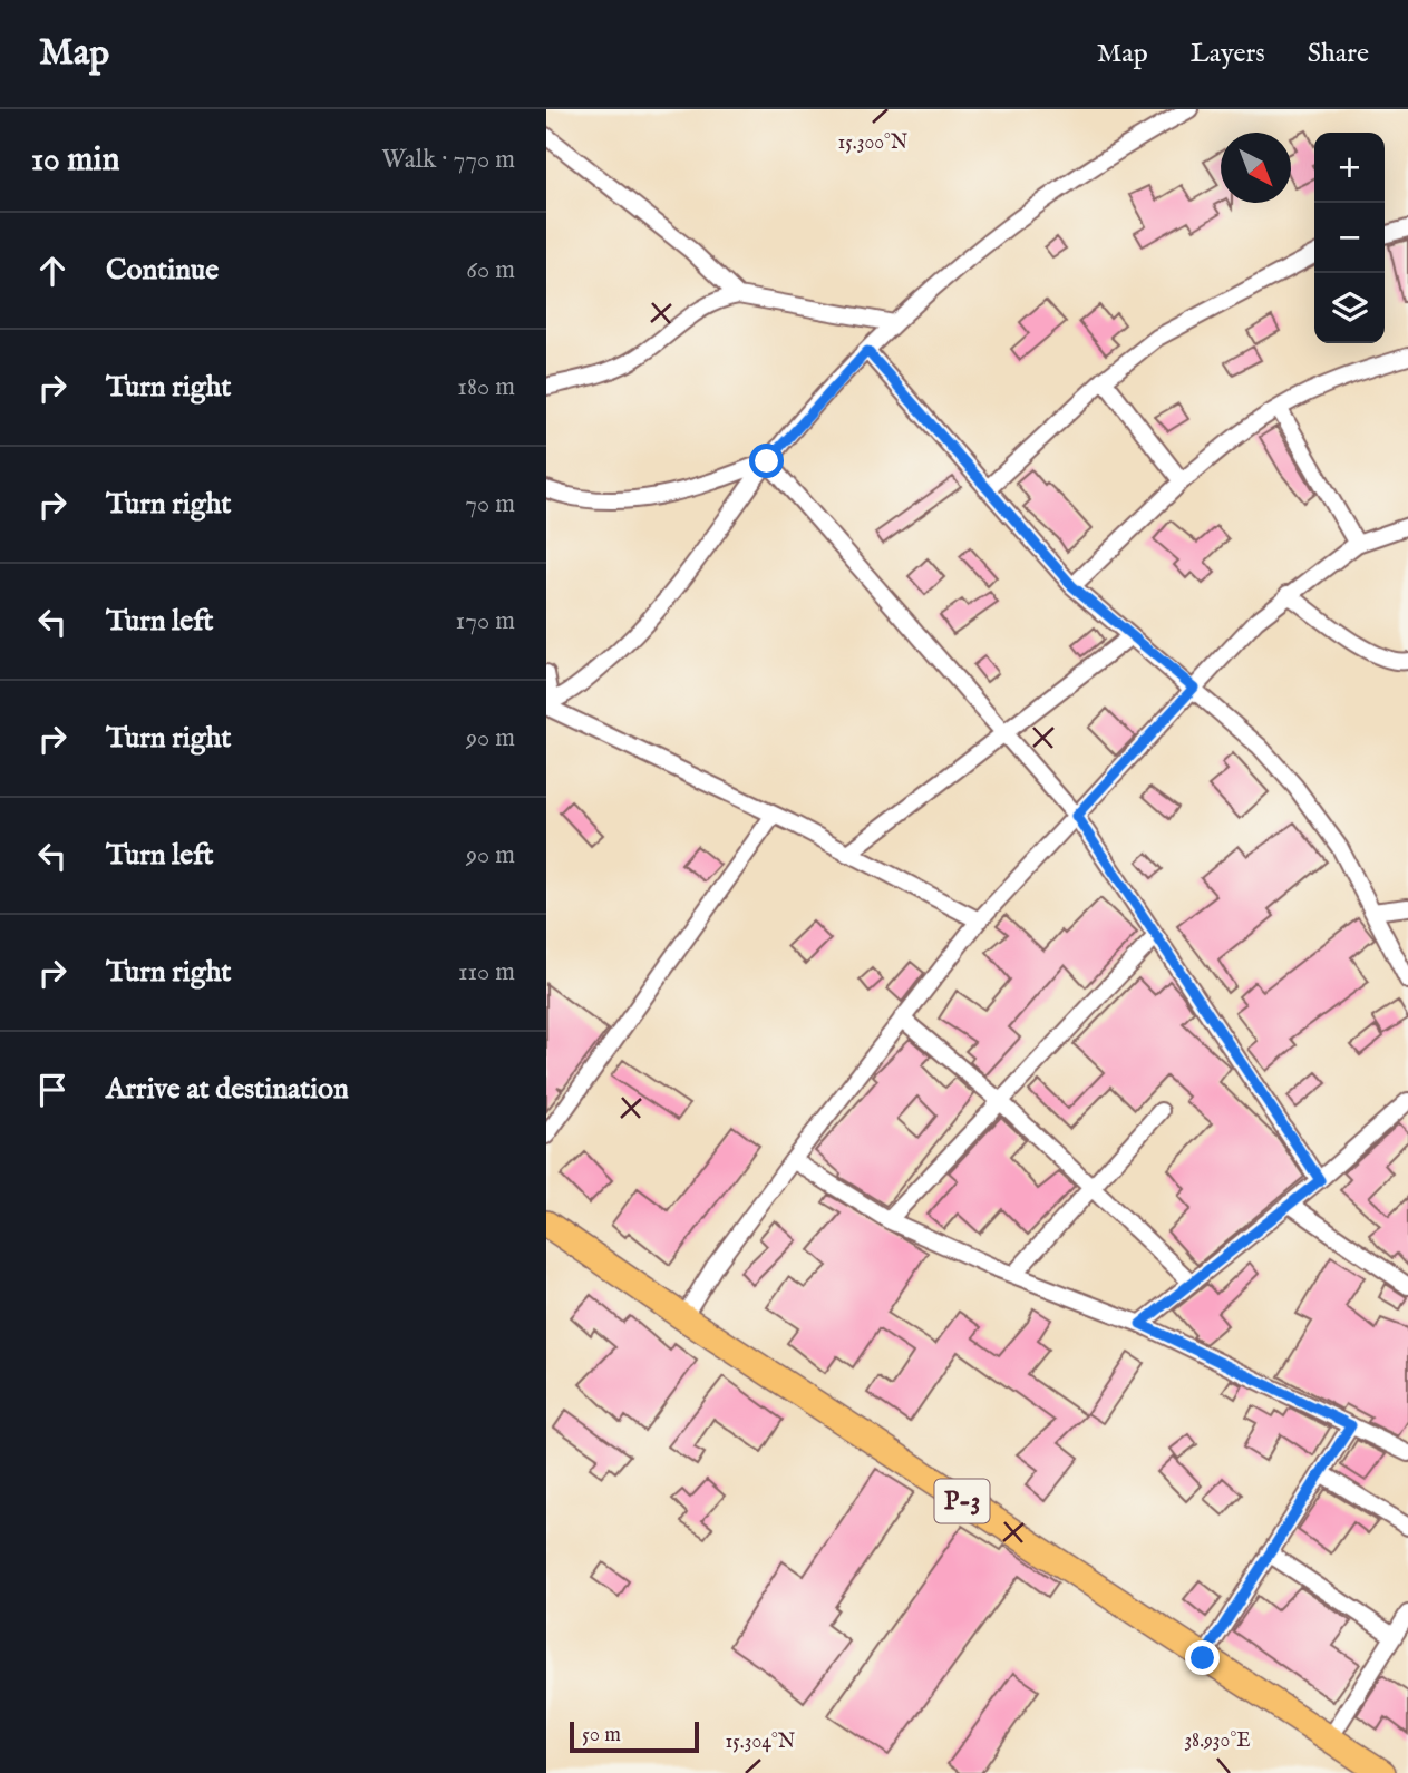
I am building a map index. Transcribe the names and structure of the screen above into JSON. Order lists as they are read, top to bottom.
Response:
{
  "streets": {
    "main road": ["P-3"]
  },
  "scale_bar": "50 m",
  "north": "bottom right",
  "page": {
    "header": "Map",
    "nav": ["Map", "Layers", "Share"],
    "heading": ["10 min", "Walk · 770 m"],
    "map_buttons": ["+", "−"],
    "list": [
      ["Continue", "60 m"],
      ["Turn right", "180 m"],
      ["Turn right", "70 m"],
      ["Turn left", "170 m"],
      ["Turn right", "90 m"],
      ["Turn left", "90 m"],
      ["Turn right", "110 m"],
      "Arrive at destination"
    ],
    "scale": "50 m"
  },
  "coordinates": ["15.300°N", "38.930°E", "15.304°N"]
}
